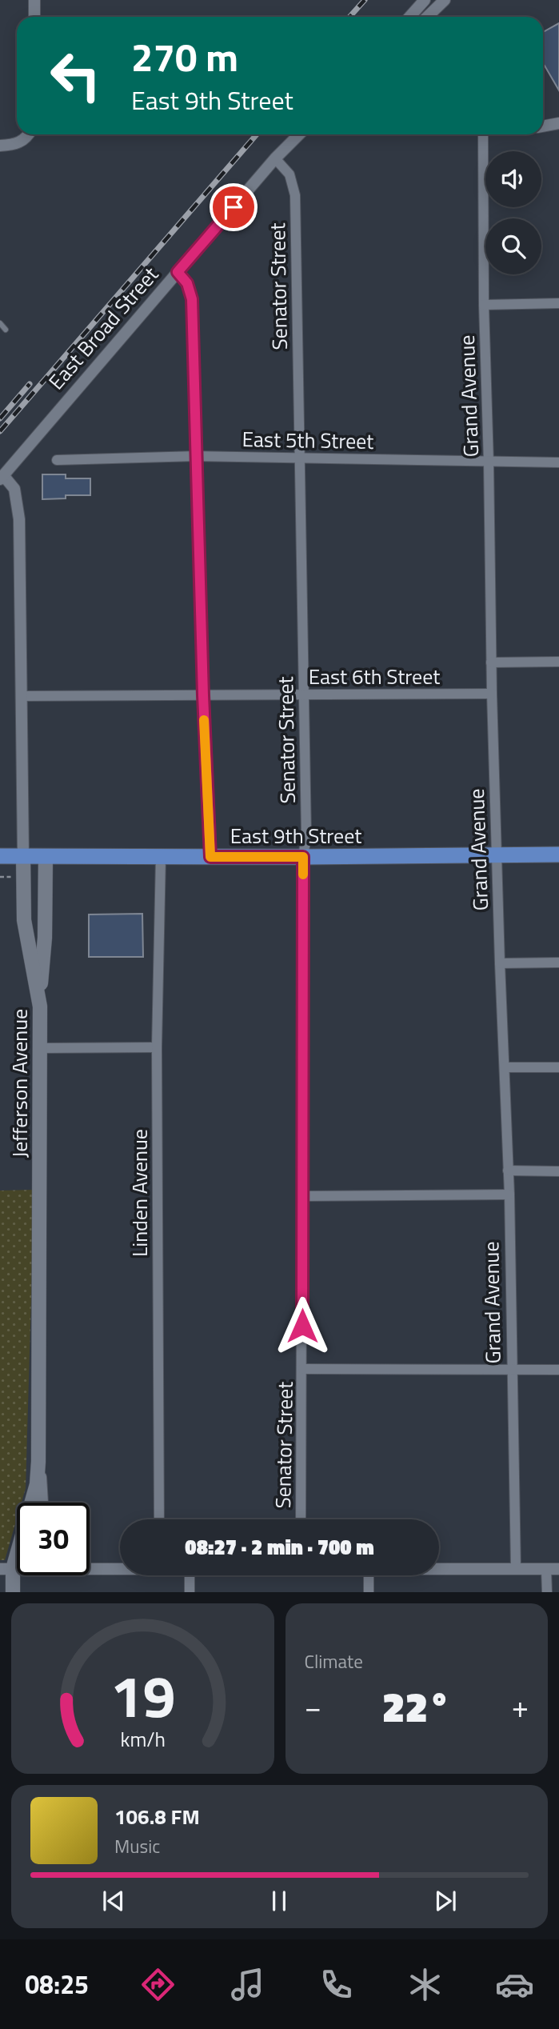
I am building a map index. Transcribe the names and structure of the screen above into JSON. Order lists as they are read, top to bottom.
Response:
{
  "streets": {
    "main road": ["East 9th Street", "Jefferson Avenue"],
    "street": [
      "Senator Street",
      "East Broad Street",
      "Grand Avenue",
      "East 5th Street",
      "East 6th Street",
      "Linden Avenue"
    ]
  },
  "crossings": [
    ["Senator Street", "East Broad Street"],
    ["Senator Street", "East 5th Street"],
    ["Senator Street", "East 6th Street"],
    ["Senator Street", "East 9th Street"],
    ["East Broad Street", "Jefferson Avenue"],
    ["Grand Avenue", "East 5th Street"],
    ["Grand Avenue", "East 6th Street"],
    ["Grand Avenue", "East 9th Street"],
    ["East 6th Street", "Jefferson Avenue"],
    ["East 9th Street", "Jefferson Avenue"],
    ["East 9th Street", "Linden Avenue"]
  ],
  "page": {
    "turn": ["270 m", "East 9th Street"],
    "limit": "30",
    "trip": "08:27 · 2 min · 700 m",
    "tile": "Climate",
    "heat": ["−", "22°", "+"],
    "song": ["106.8 FM", "Music"],
    "tabs": "08:25",
    "gauge": ["19", "km/h"]
  }
}
